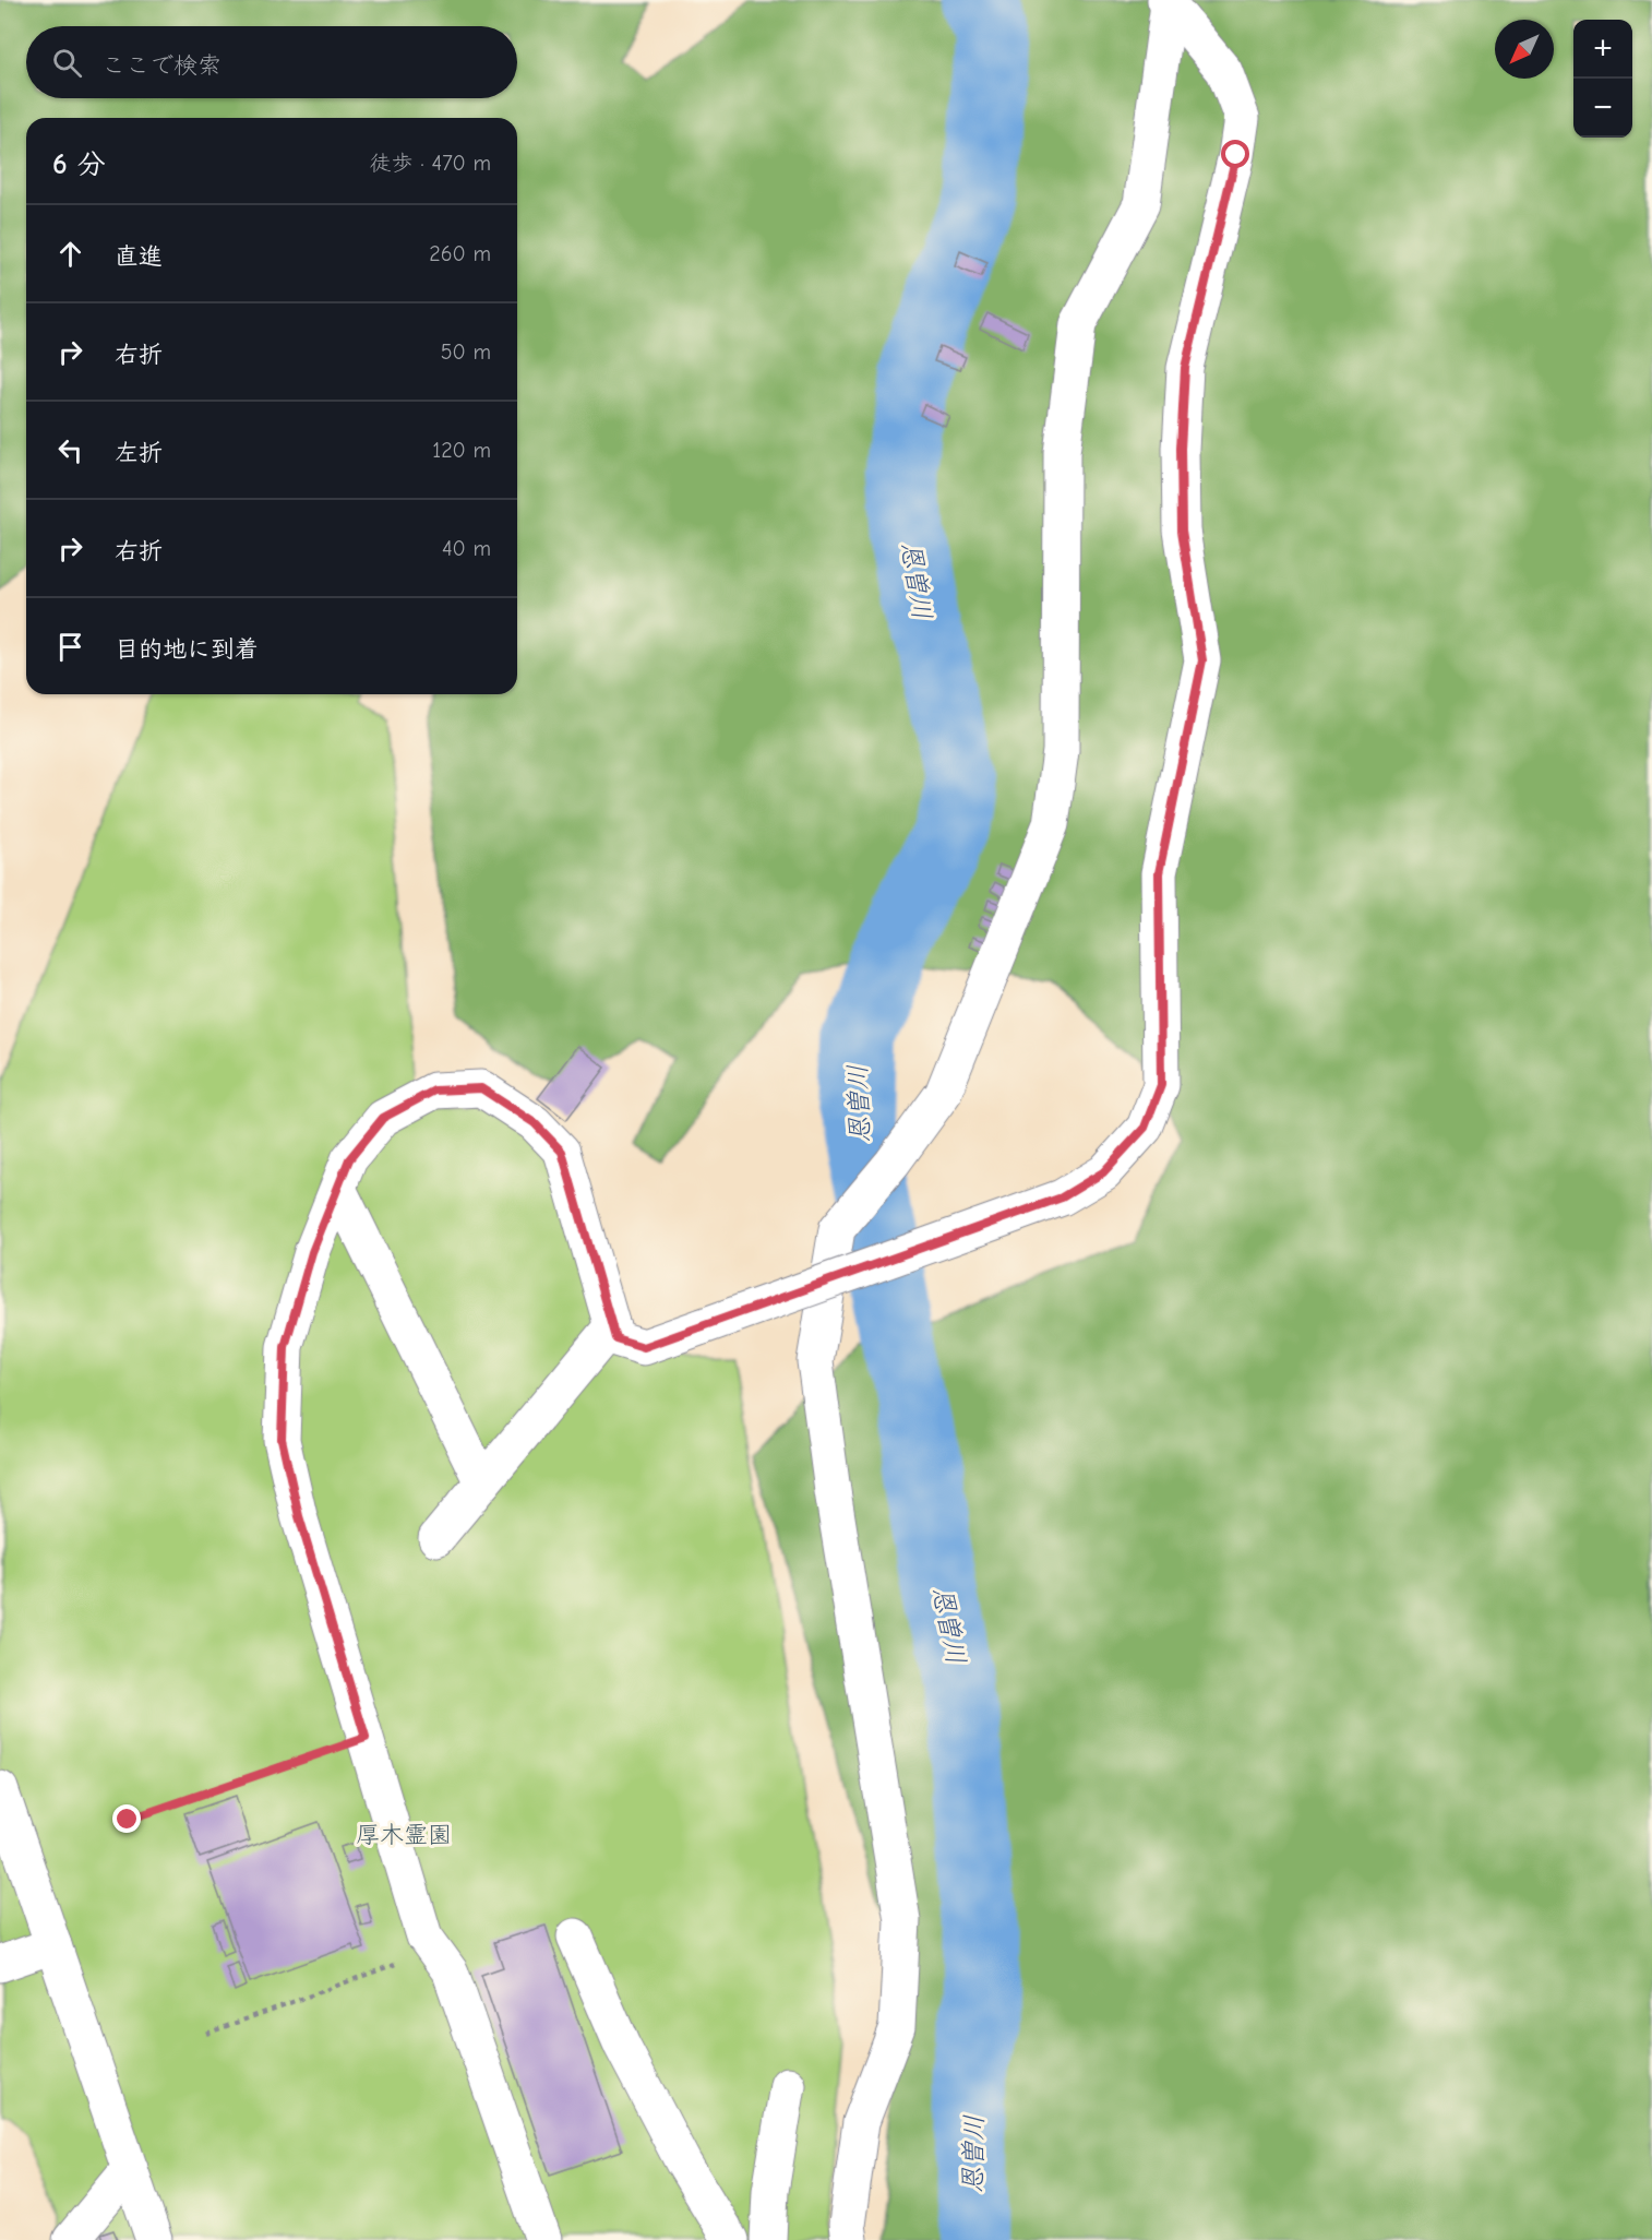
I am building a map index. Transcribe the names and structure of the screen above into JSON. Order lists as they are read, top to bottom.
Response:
{
  "water": ["恩曽川"],
  "parks": ["厚木霊園"],
  "north": "bottom left",
  "page": {
    "map_buttons": ["+", "−"],
    "search": "ここで検索",
    "heading": ["6 分", "徒歩 · 470 m"],
    "list": [
      ["直進", "260 m"],
      ["右折", "50 m"],
      ["左折", "120 m"],
      ["右折", "40 m"],
      "目的地に到着"
    ]
  }
}
